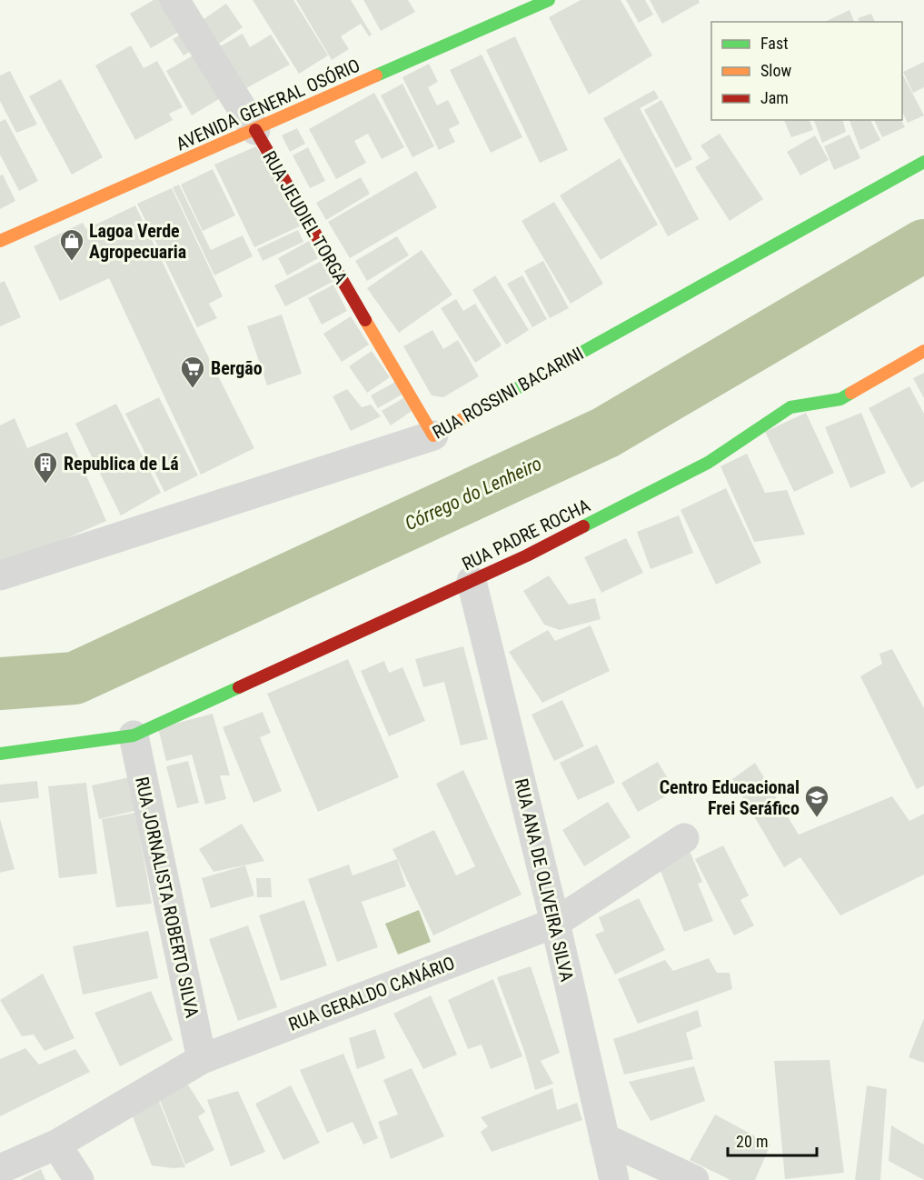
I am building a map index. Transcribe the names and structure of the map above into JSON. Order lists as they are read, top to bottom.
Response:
{
  "streets": {
    "main road": [
      "AVENIDA GENERAL OSÓRIO",
      "RUA JEUDIEL TORGA",
      "RUA ROSSINI BACARINI",
      "RUA PADRE ROCHA"
    ],
    "street": ["RUA ANA DE OLIVEIRA SILVA", "RUA JORNALISTA ROBERTO SILVA", "RUA GERALDO CANÁRIO"]
  },
  "crossings": [
    ["AVENIDA GENERAL OSÓRIO", "RUA JEUDIEL TORGA"],
    ["RUA JEUDIEL TORGA", "RUA ROSSINI BACARINI"],
    ["RUA PADRE ROCHA", "RUA ANA DE OLIVEIRA SILVA"],
    ["RUA PADRE ROCHA", "RUA JORNALISTA ROBERTO SILVA"],
    ["RUA ANA DE OLIVEIRA SILVA", "RUA GERALDO CANÁRIO"],
    ["RUA JORNALISTA ROBERTO SILVA", "RUA GERALDO CANÁRIO"]
  ],
  "water": ["Córrego do Lenheiro"],
  "places": {
    "shop": ["Lagoa Verde Agropecuaria"],
    "supermarket": ["Bergão"],
    "building": ["Republica de Lá"],
    "school or university": ["Centro Educacional Frei Seráfico"]
  },
  "legend": ["Fast", "Slow", "Jam"],
  "scale_bar": "20 m"
}
